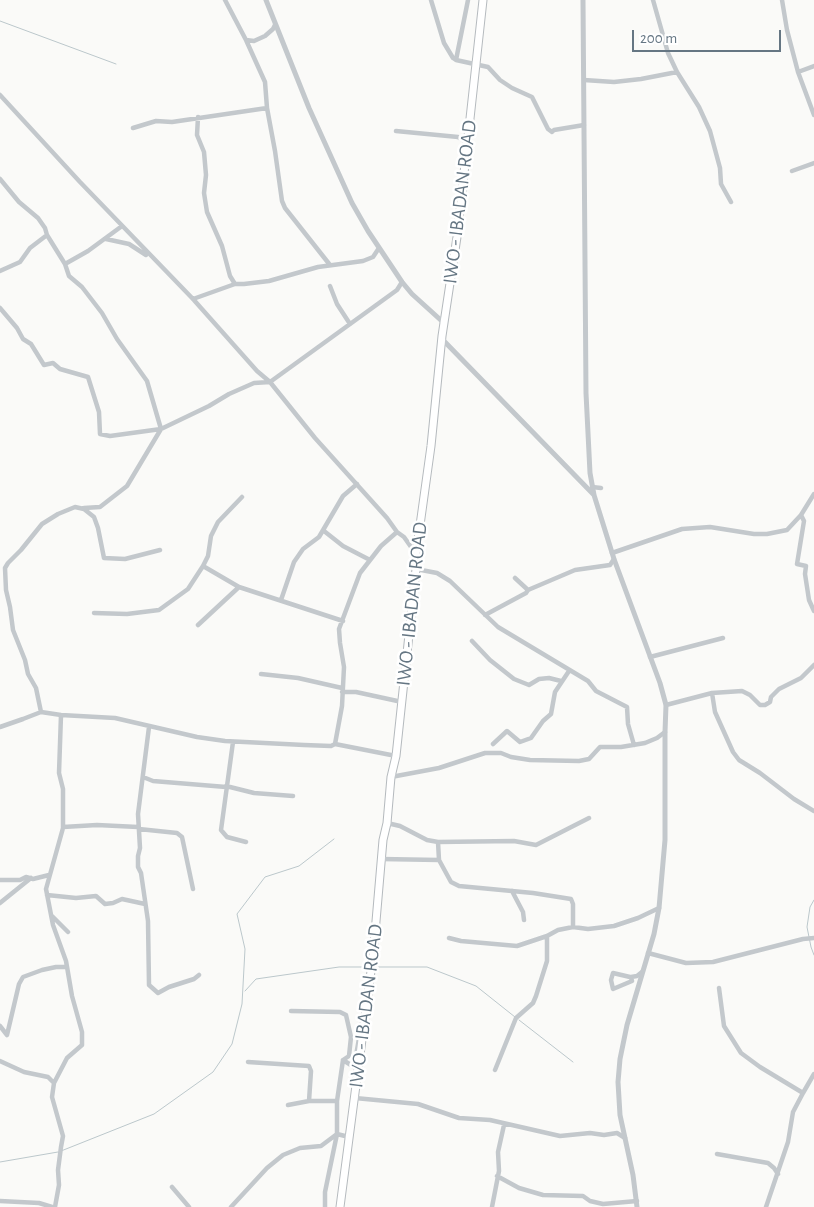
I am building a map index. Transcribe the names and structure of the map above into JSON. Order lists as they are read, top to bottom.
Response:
{
  "streets": {
    "main road": ["IWO - IBADAN ROAD"]
  },
  "scale_bar": "200 m"
}
